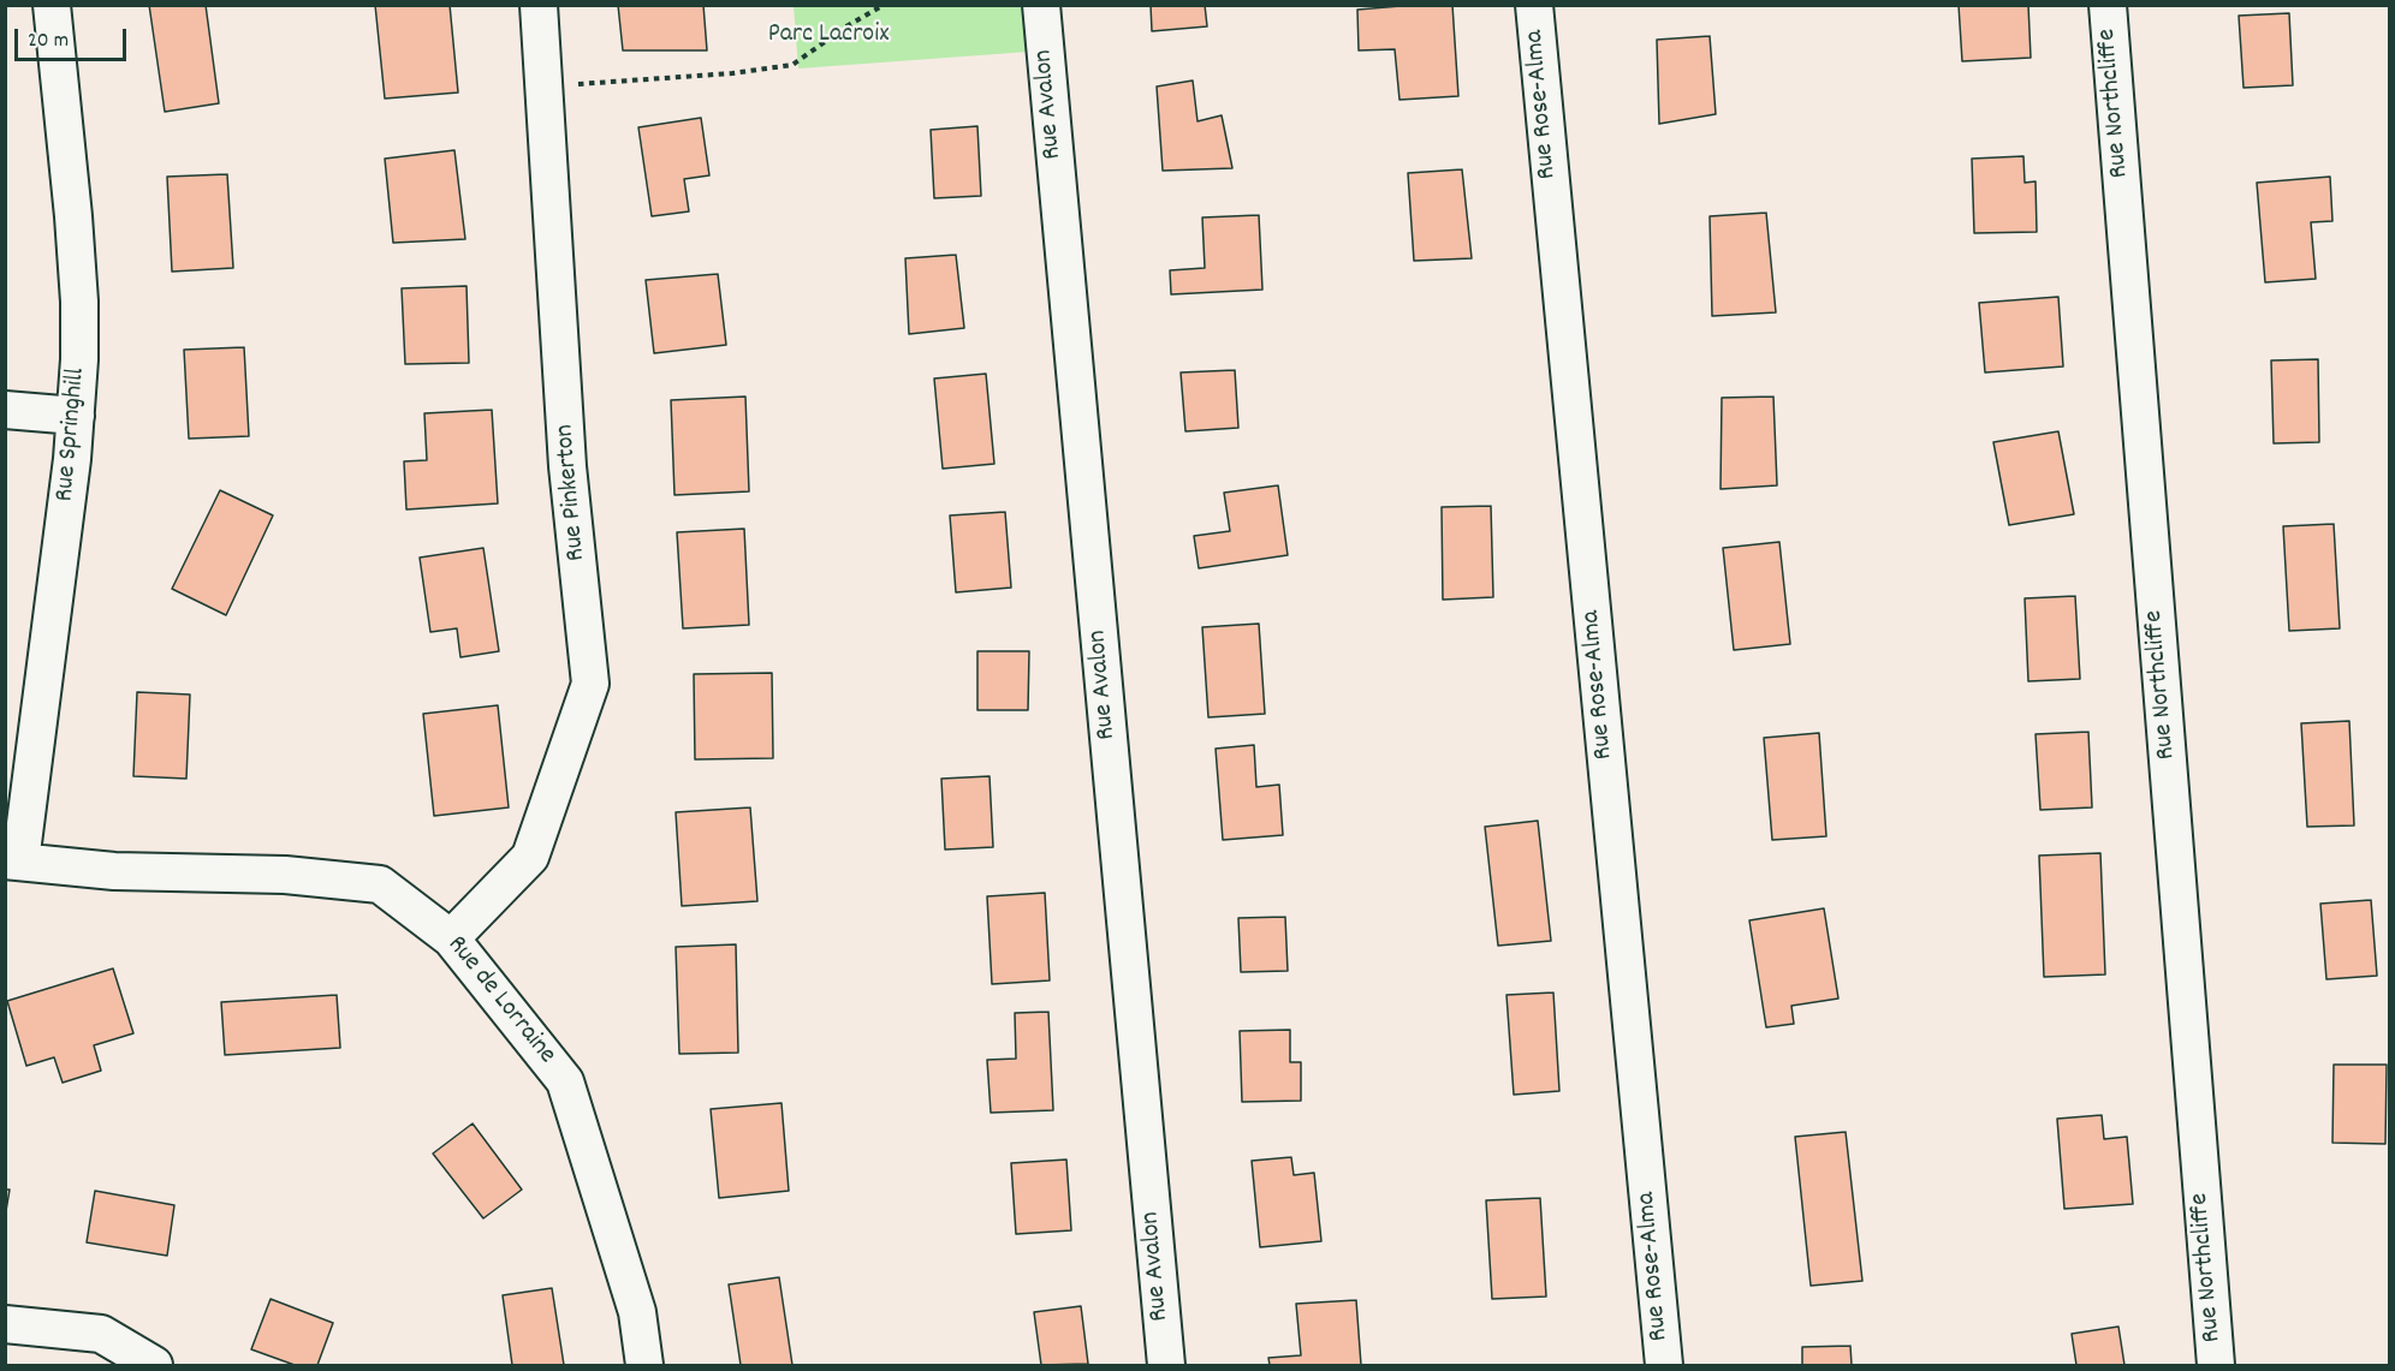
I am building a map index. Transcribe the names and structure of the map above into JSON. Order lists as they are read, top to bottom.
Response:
{
  "streets": {
    "street": [
      "Rue Northcliffe",
      "Rue Avalon",
      "Rue Rose-Alma",
      "Rue Springhill",
      "Rue Pinkerton",
      "Rue de Lorraine"
    ]
  },
  "crossings": [
    ["Rue Springhill", "Rue de Lorraine"],
    ["Rue Pinkerton", "Rue de Lorraine"]
  ],
  "parks": ["Parc Lacroix"],
  "scale_bar": "20 m"
}
